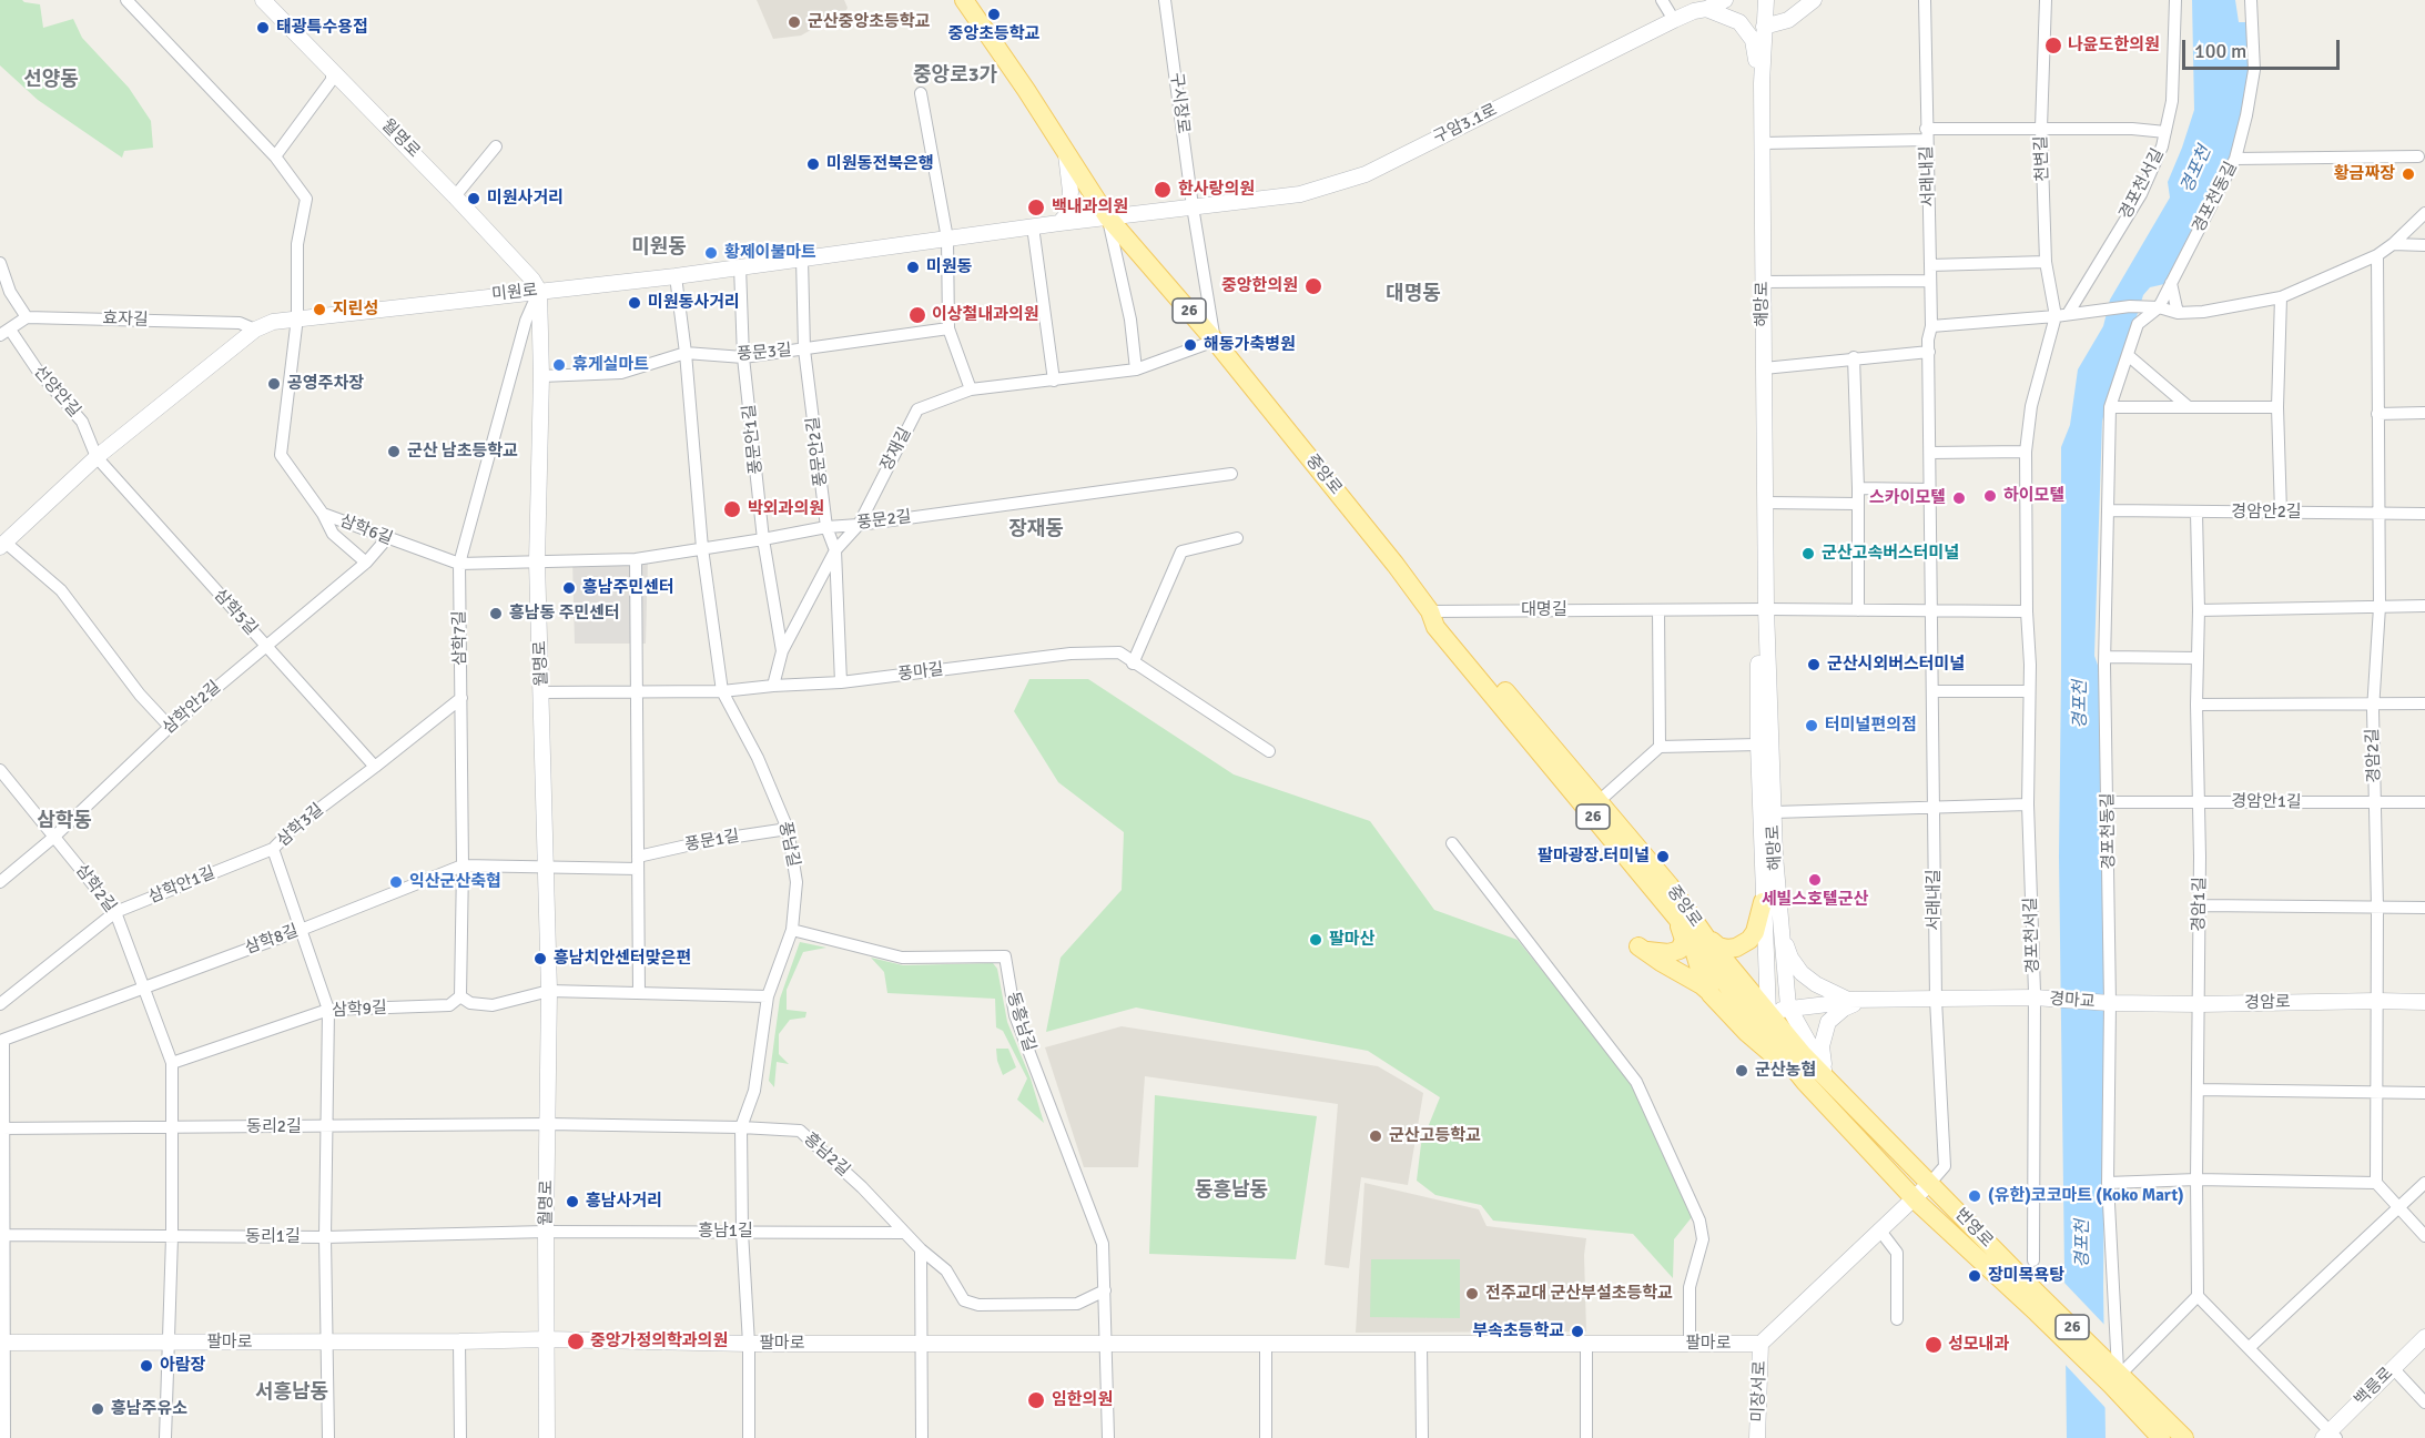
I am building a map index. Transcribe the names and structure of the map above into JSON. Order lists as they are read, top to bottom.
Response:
{
  "streets": {
    "main road": ["26", "중앙로", "번영로"],
    "street": [
      "구시장로",
      "구암3.1로",
      "월명로",
      "천변길",
      "서래내길",
      "경포천서길",
      "경포천동길",
      "미원로",
      "해망로",
      "효자길",
      "풍문3길",
      "선양안길",
      "풍문안1길",
      "장재길",
      "풍문안2길",
      "경암안2길",
      "풍문2길",
      "삼학6길",
      "대명길",
      "삼학5길",
      "삼학7길",
      "풍마길",
      "삼학안2길",
      "경암2길",
      "경암안1길",
      "삼학3길",
      "풍문1길",
      "풍남길",
      "삼학안1길",
      "삼학2길",
      "경암1길",
      "삼학8길",
      "경마교",
      "경암로",
      "삼학9길",
      "동흥남길",
      "동리2길",
      "흥남2길",
      "흥남1길",
      "동리1길",
      "팔마로",
      "백릉로",
      "미장서로"
    ]
  },
  "crossings": [
    ["구시장로", "구암3.1로"],
    ["구시장로", "중앙로"],
    ["구암3.1로", "미원로"],
    ["구암3.1로", "중앙로"],
    ["월명로", "미원로"],
    ["월명로", "풍문3길"],
    ["월명로", "풍문2길"],
    ["월명로", "삼학6길"],
    ["월명로", "삼학7길"],
    ["월명로", "풍마길"],
    ["월명로", "풍문1길"],
    ["월명로", "삼학8길"],
    ["월명로", "동리2길"],
    ["월명로", "흥남2길"],
    ["월명로", "흥남1길"],
    ["월명로", "동리1길"],
    ["월명로", "팔마로"],
    ["천변길", "경포천서길"],
    ["서래내길", "번영로"],
    ["경포천서길", "경마교"],
    ["경포천동길", "경암안2길"],
    ["경포천동길", "경암안1길"],
    ["경포천동길", "경마교"],
    ["경포천동길", "경암로"],
    ["경포천동길", "번영로"],
    ["미원로", "효자길"],
    ["미원로", "선양안길"],
    ["미원로", "풍문안1길"],
    ["미원로", "풍문안2길"],
    ["미원로", "중앙로"],
    ["미원로", "삼학6길"],
    ["미원로", "삼학5길"],
    ["미원로", "삼학7길"],
    ["미원로", "풍남길"],
    ["해망로", "중앙로"],
    ["해망로", "대명길"],
    ["해망로", "번영로"],
    ["풍문3길", "풍문안1길"],
    ["풍문3길", "풍문안2길"],
    ["풍문3길", "풍남길"],
    ["선양안길", "삼학5길"],
    ["풍문안1길", "장재길"],
    ["풍문안1길", "풍문2길"],
    ["장재길", "풍문안2길"],
    ["장재길", "중앙로"],
    ["장재길", "풍문2길"],
    ["장재길", "풍마길"],
    ["풍문안2길", "풍문2길"],
    ["풍문안2길", "풍마길"],
    ["중앙로", "대명길"],
    ["중앙로", "번영로"],
    ["경암안2길", "경암2길"],
    ["경암안2길", "경암1길"],
    ["풍문2길", "삼학6길"],
    ["풍문2길", "풍남길"],
    ["삼학6길", "삼학7길"],
    ["삼학6길", "삼학안2길"],
    ["삼학5길", "삼학안2길"],
    ["삼학5길", "삼학3길"],
    ["삼학7길", "삼학3길"],
    ["삼학7길", "삼학8길"],
    ["삼학7길", "삼학9길"],
    ["풍마길", "풍남길"],
    ["삼학안2길", "삼학2길"],
    ["경암2길", "경암안1길"],
    ["경암2길", "경암로"],
    ["경암안1길", "경암1길"],
    ["삼학3길", "삼학안1길"],
    ["삼학3길", "삼학8길"],
    ["삼학3길", "삼학9길"],
    ["삼학3길", "동리2길"],
    ["삼학3길", "동리1길"],
    ["삼학3길", "팔마로"],
    ["풍문1길", "풍남길"],
    ["풍문1길", "삼학8길"],
    ["풍남길", "동흥남길"],
    ["풍남길", "흥남2길"],
    ["풍남길", "흥남1길"],
    ["풍남길", "팔마로"],
    ["삼학안1길", "삼학2길"],
    ["삼학2길", "삼학8길"],
    ["삼학2길", "삼학9길"],
    ["경암1길", "경암로"],
    ["경마교", "경암로"],
    ["동흥남길", "흥남2길"],
    ["동흥남길", "팔마로"],
    ["동리2길", "흥남2길"],
    ["흥남2길", "흥남1길"],
    ["흥남1길", "동리1길"],
    ["팔마로", "미장서로"]
  ],
  "districts": [
    "중앙로3가",
    "선양동",
    "미원동",
    "대명동",
    "장재동",
    "삼학동",
    "동흥남동",
    "서흥남동"
  ],
  "water": ["경포천"],
  "places": [
    "중앙초등학교",
    "군산중앙초등학교",
    "태광특수용접",
    "나윤도한의원",
    "미원동전북은행",
    "황금짜장",
    "한사랑의원",
    "미원사거리",
    "백내과의원",
    "황제이불마트",
    "미원동",
    "중앙한의원",
    "미원동사거리",
    "지린성",
    "이상철내과의원",
    "해동가축병원",
    "휴게실마트",
    "공영주차장",
    "군산 남초등학교",
    "하이모텔",
    "스카이모텔",
    "박외과의원",
    "군산고속버스터미널",
    "흥남주민센터",
    "흥남동 주민센터",
    "군산시외버스터미널",
    "터미널편의점",
    "팔마광장.터미널",
    "세빌스호텔군산",
    "익산군산축협",
    "팔마산",
    "흥남치안센터맞은편",
    "군산농협",
    "군산고등학교",
    "(유한)코코마트 (Koko Mart)",
    "흥남사거리",
    "장미목욕탕",
    "전주교대 군산부설초등학교",
    "부속초등학교",
    "중앙가정의학과의원",
    "성모내과",
    "아람장",
    "임한의원",
    "흥남주유소"
  ],
  "scale_bar": "100 m"
}
